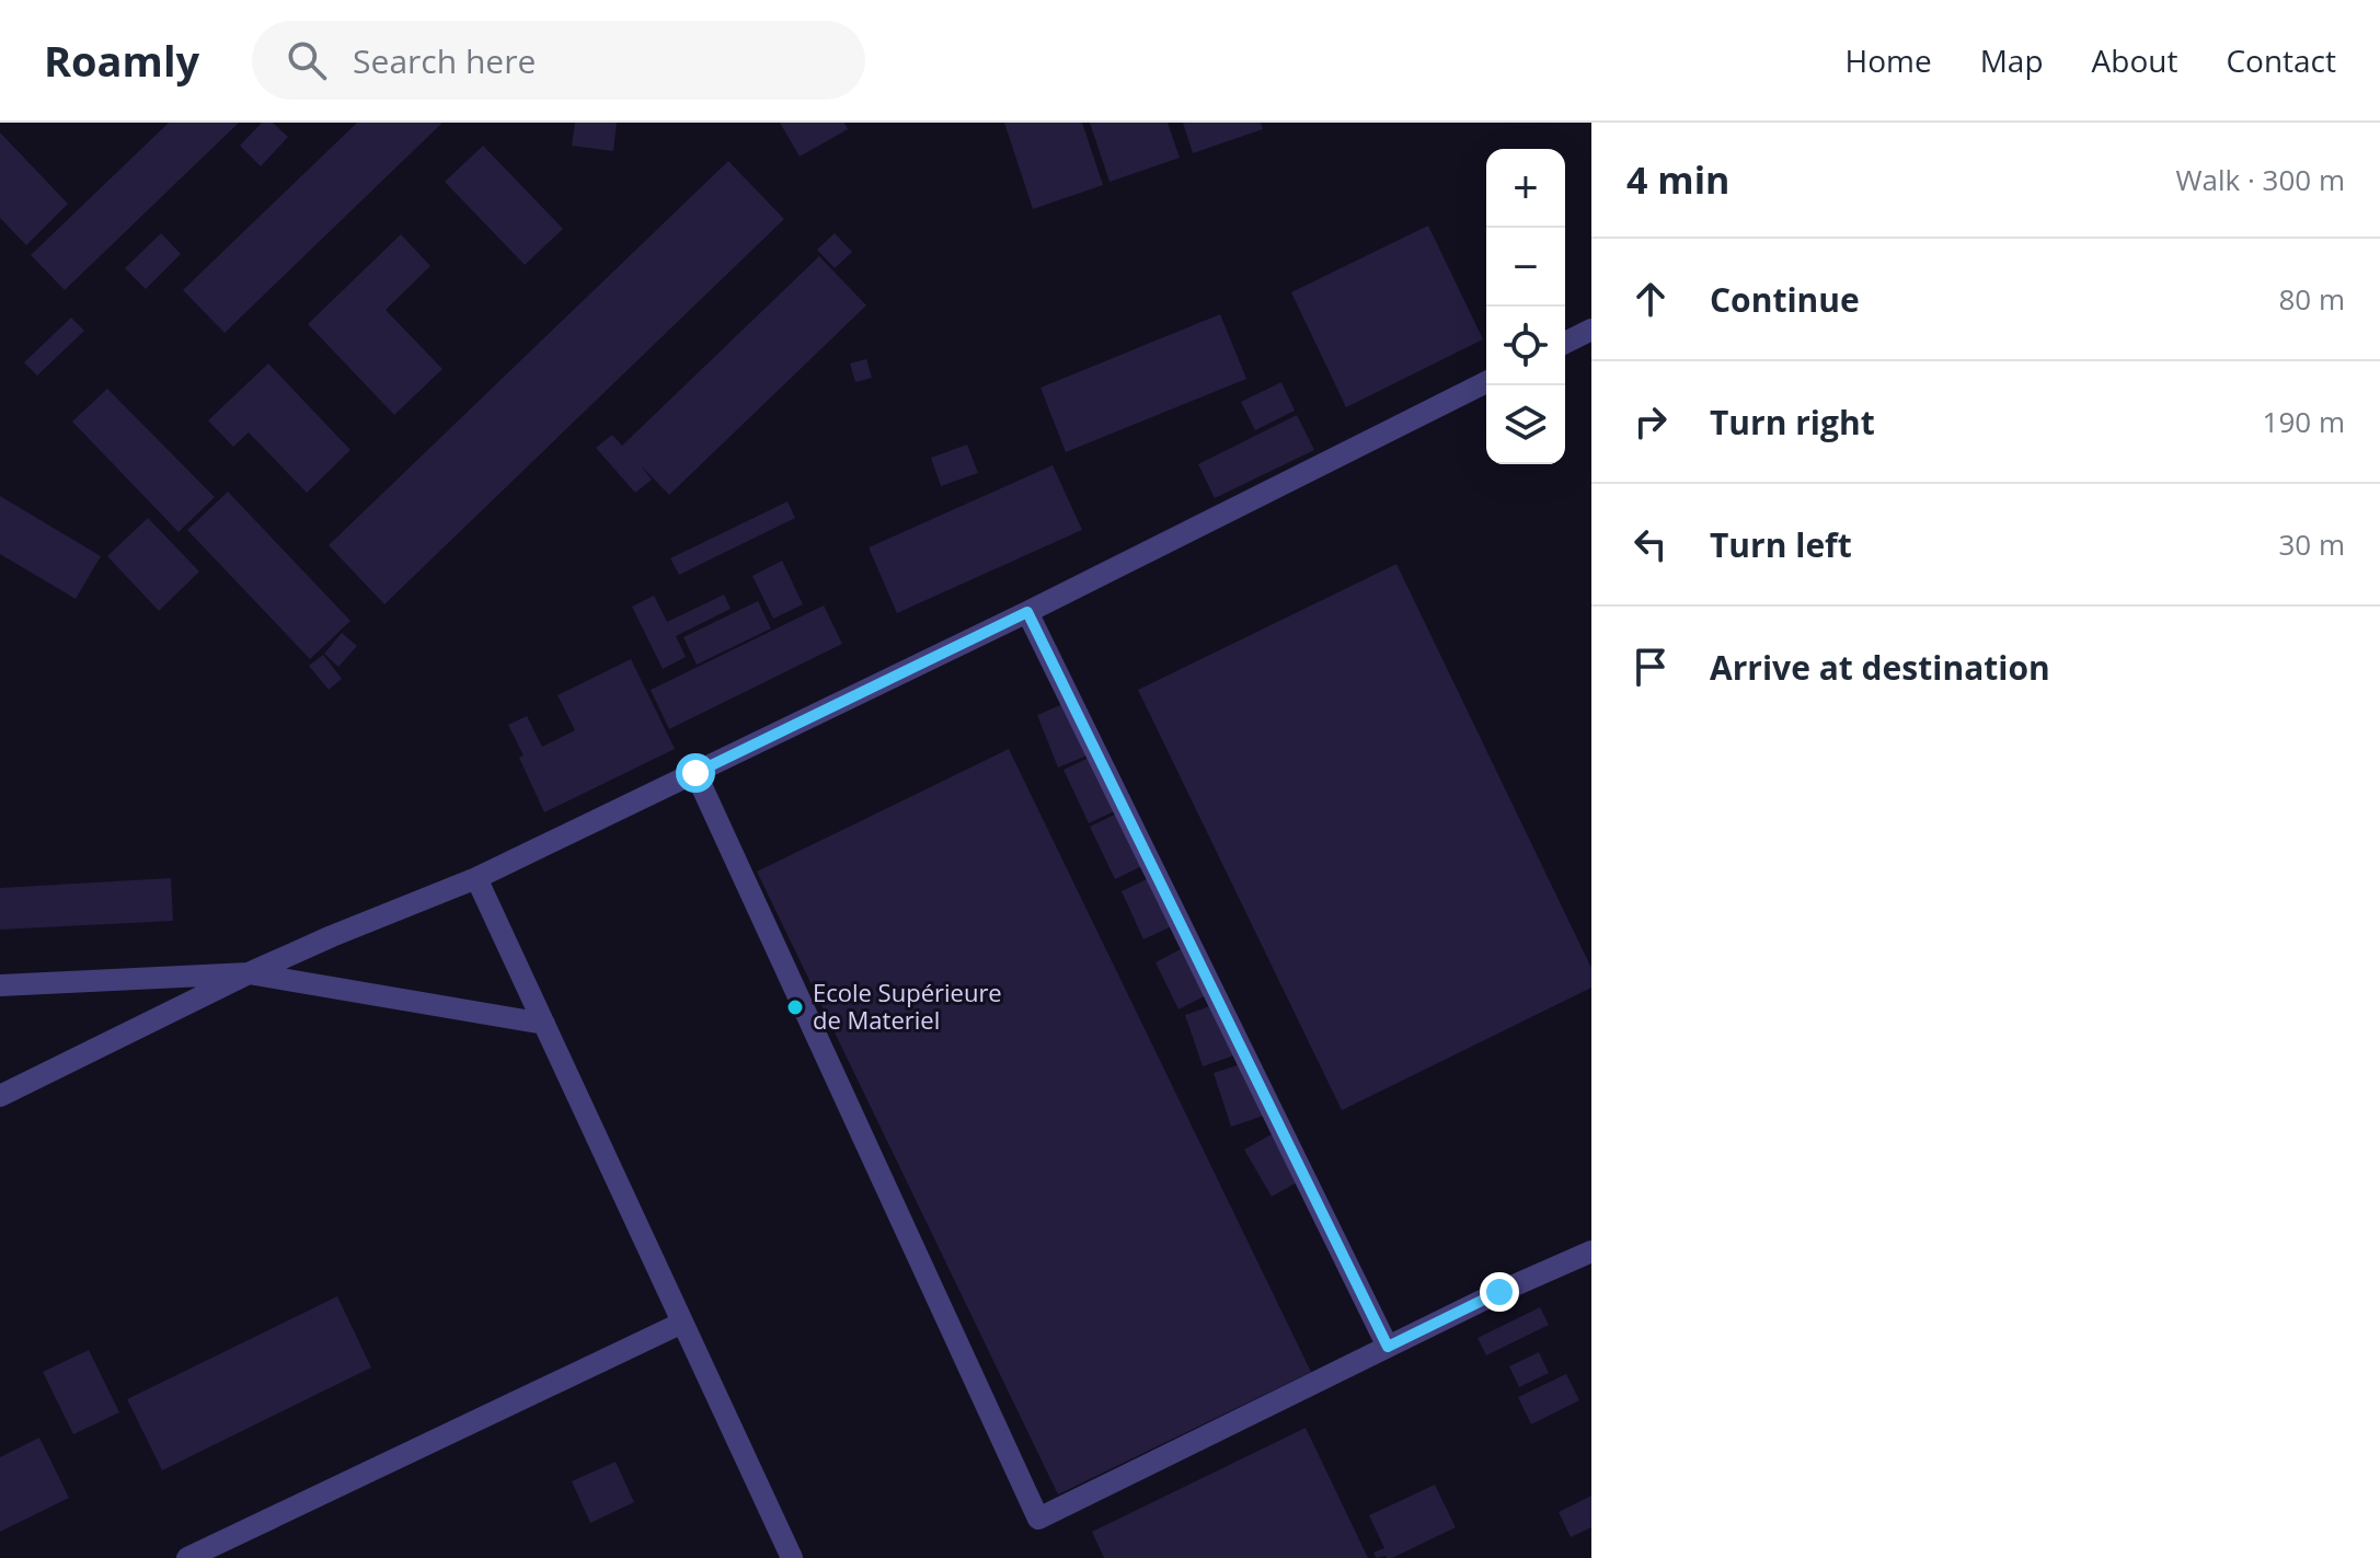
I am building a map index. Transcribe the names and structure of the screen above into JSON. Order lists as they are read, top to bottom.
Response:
{
  "places": ["Ecole Supérieure de Materiel"],
  "page": {
    "header": "Roamly",
    "search": "Search here",
    "nav": [
      "Home",
      "Map",
      "About",
      "Contact"
    ],
    "heading": ["4 min", "Walk · 300 m"],
    "map_buttons": ["+", "−"],
    "list": [
      ["Continue", "80 m"],
      ["Turn right", "190 m"],
      ["Turn left", "30 m"],
      "Arrive at destination"
    ]
  }
}
